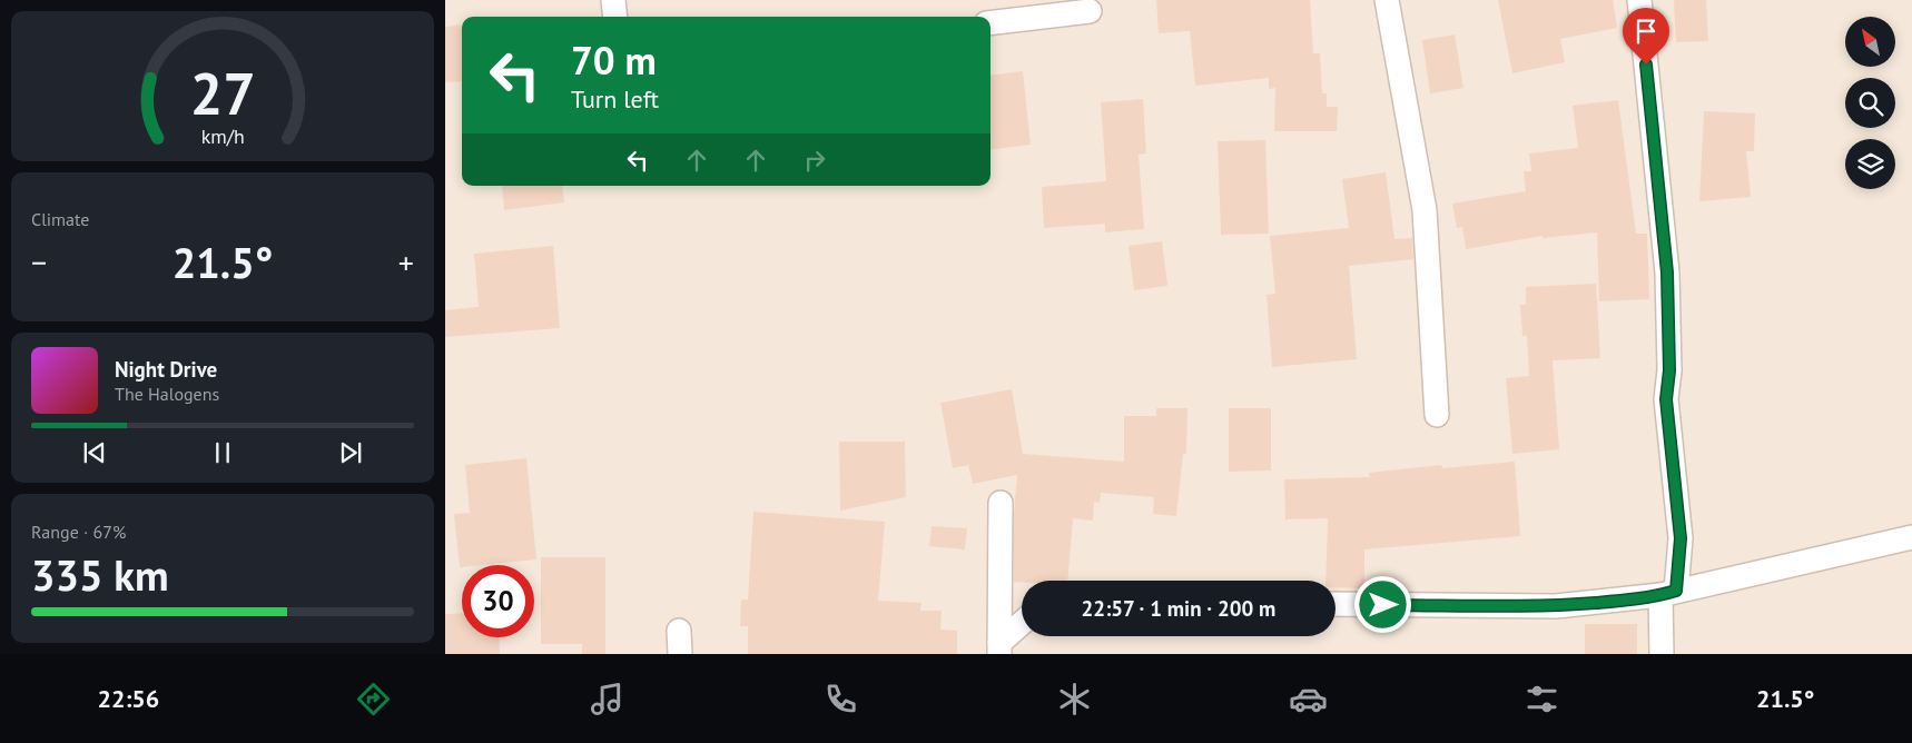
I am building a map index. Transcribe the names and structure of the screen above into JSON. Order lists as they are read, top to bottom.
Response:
{
  "north": "top left",
  "page": {
    "turn": ["70 m", "Turn left"],
    "tile": [
      "Climate",
      ["Range · 67%", "335 km"]
    ],
    "heat": ["−", "21.5°", "+"],
    "song": ["Night Drive", "The Halogens"],
    "limit": "30",
    "trip": "22:57 · 1 min · 200 m",
    "tabs": ["22:56", "21.5°"],
    "gauge": ["27", "km/h"]
  }
}
